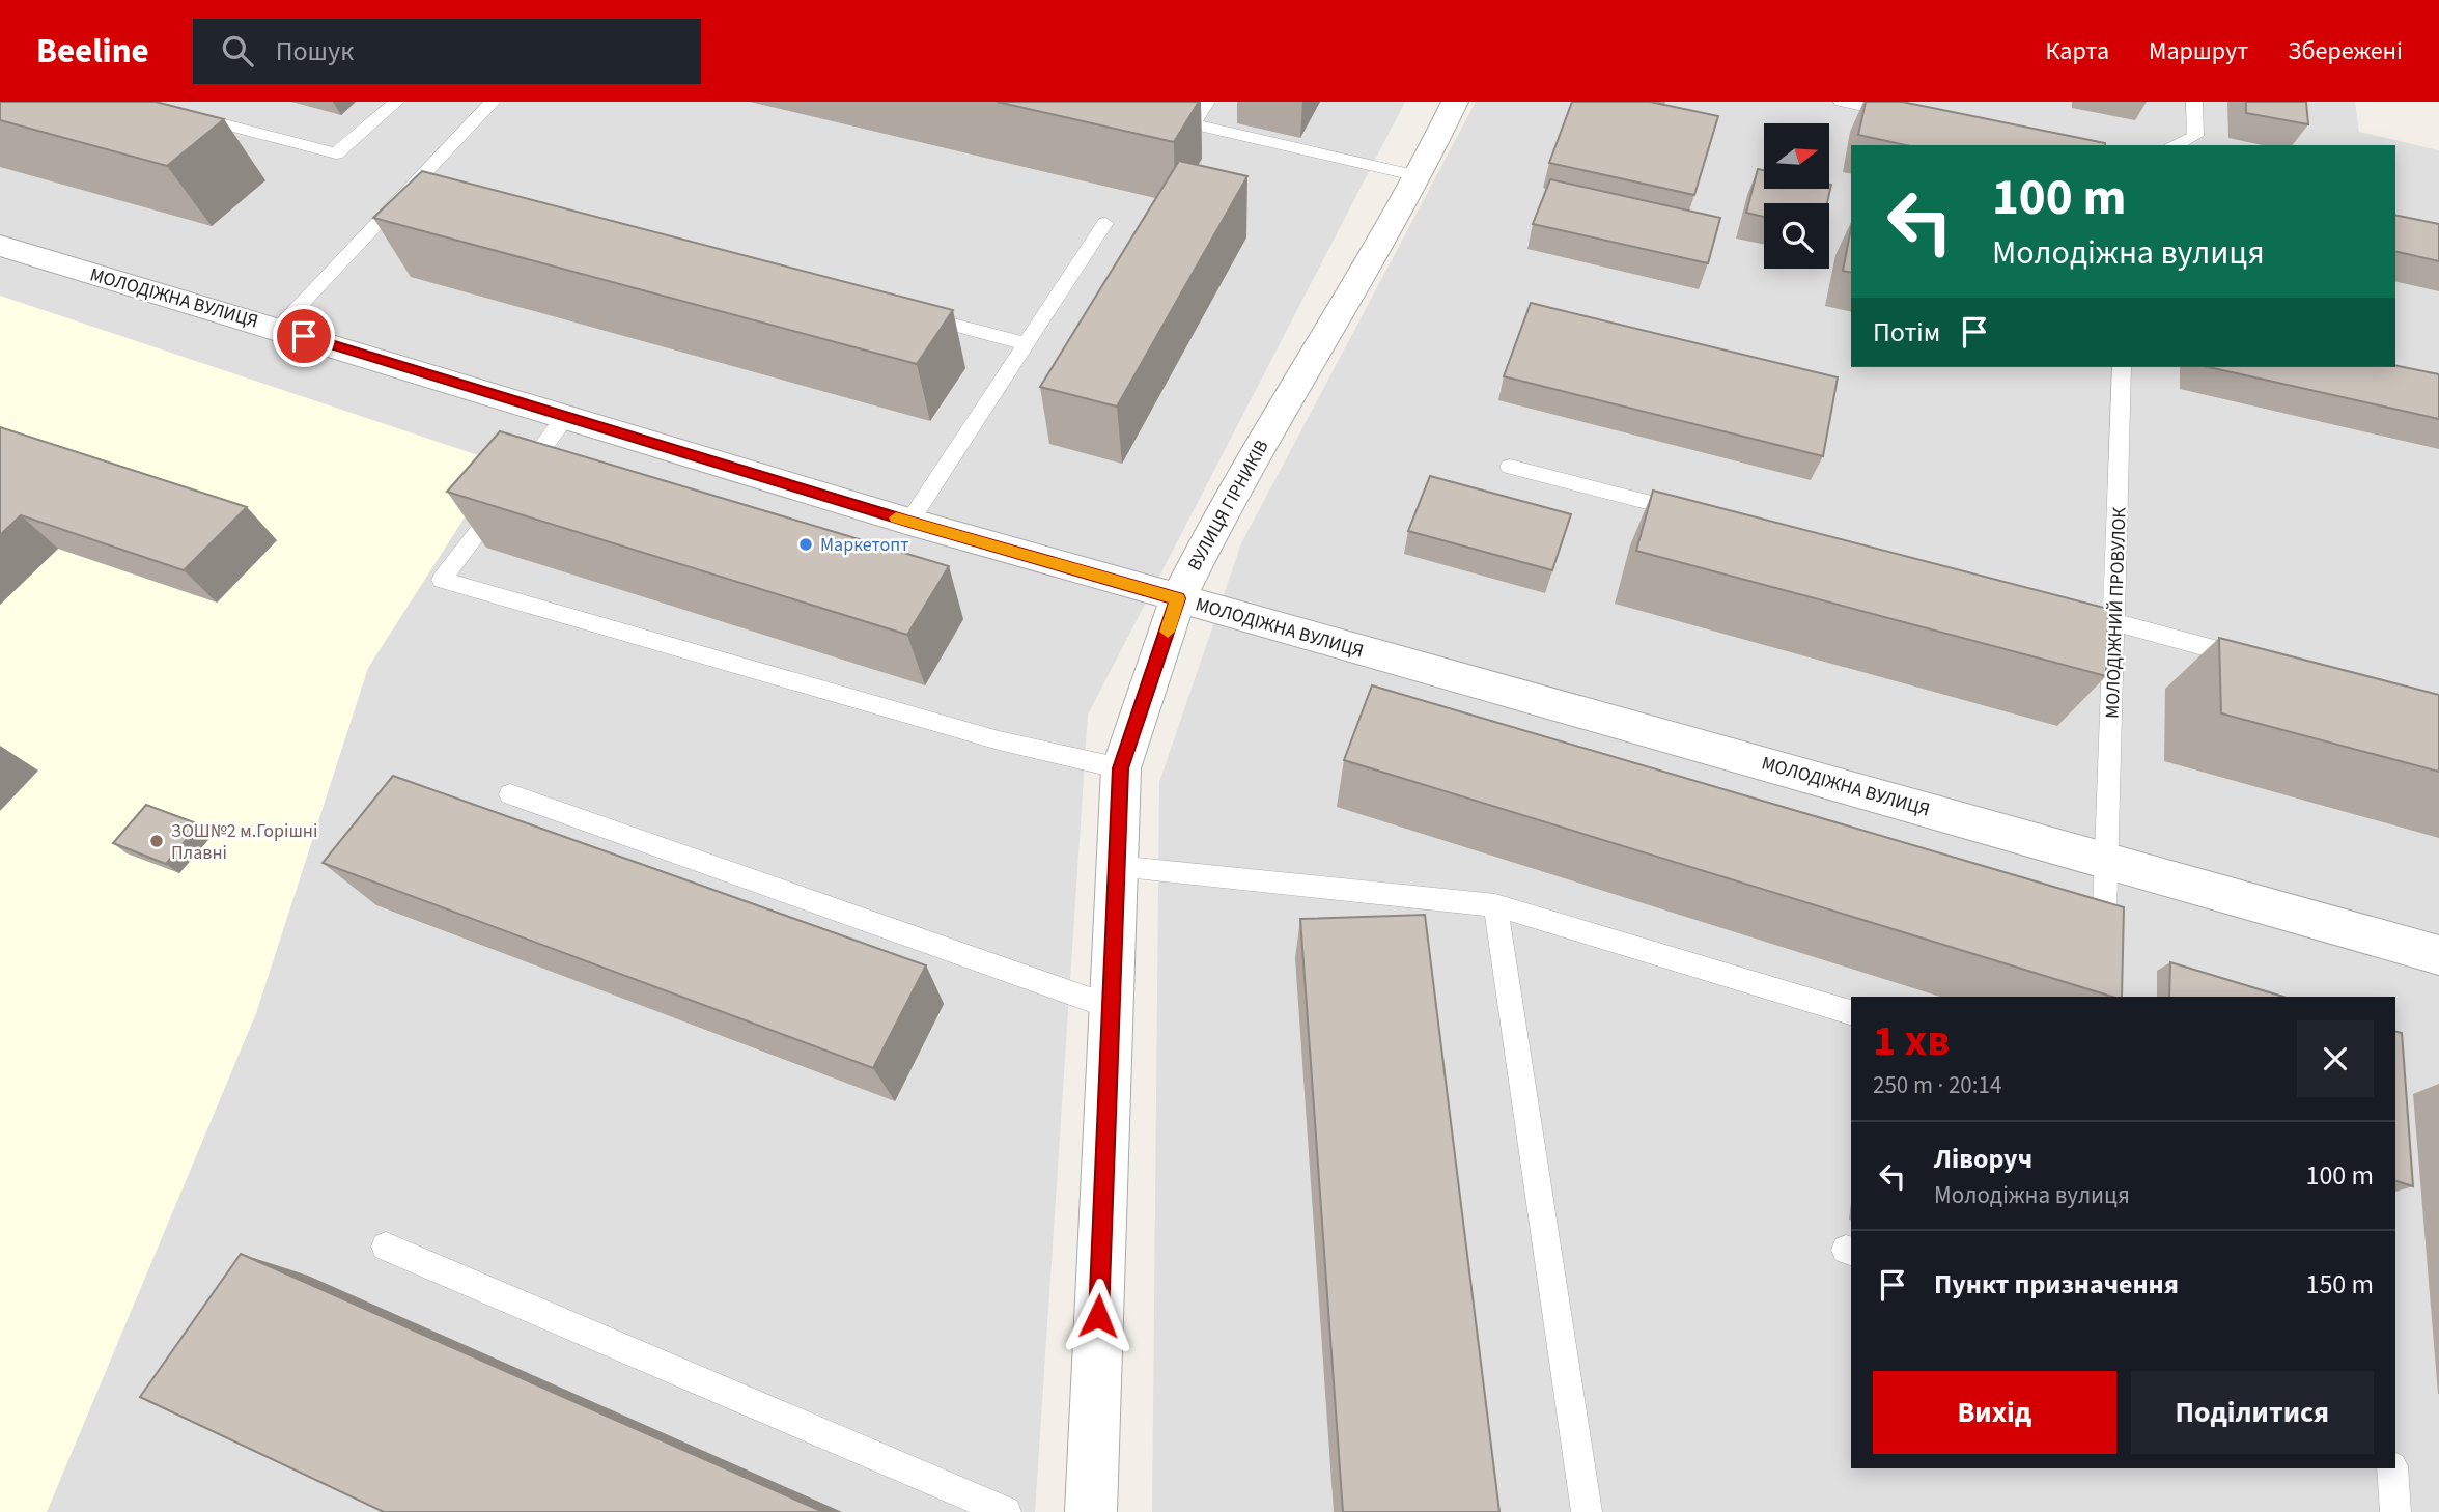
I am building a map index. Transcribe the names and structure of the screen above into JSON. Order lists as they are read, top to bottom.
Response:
{
  "streets": {
    "street": ["МОЛОДІЖНА ВУЛИЦЯ", "ВУЛИЦЯ ГІРНИКІВ"],
    "lane": ["МОЛОДІЖНИЙ ПРОВУЛОК"]
  },
  "crossings": [
    ["МОЛОДІЖНА ВУЛИЦЯ", "ВУЛИЦЯ ГІРНИКІВ"],
    ["МОЛОДІЖНА ВУЛИЦЯ", "МОЛОДІЖНИЙ ПРОВУЛОК"]
  ],
  "places": ["Маркетопт", "ЗОШ№2 м.Горішні Плавні"],
  "north": "right",
  "page": {
    "header": "Beeline",
    "search": "Пошук",
    "nav": ["Карта", "Маршрут", "Збережені"],
    "turn": ["100 m", "Молодіжна вулиця"],
    "then": "Потім",
    "heading": ["1 хв", "250 m · 20:14"],
    "list": [
      {
        "name": "Ліворуч",
        "note": "Молодіжна вулиця",
        "value": "100 m"
      },
      {
        "name": "Пункт призначення",
        "value": "150 m"
      }
    ],
    "buttons": ["Вихід", "Поділитися"]
  }
}
